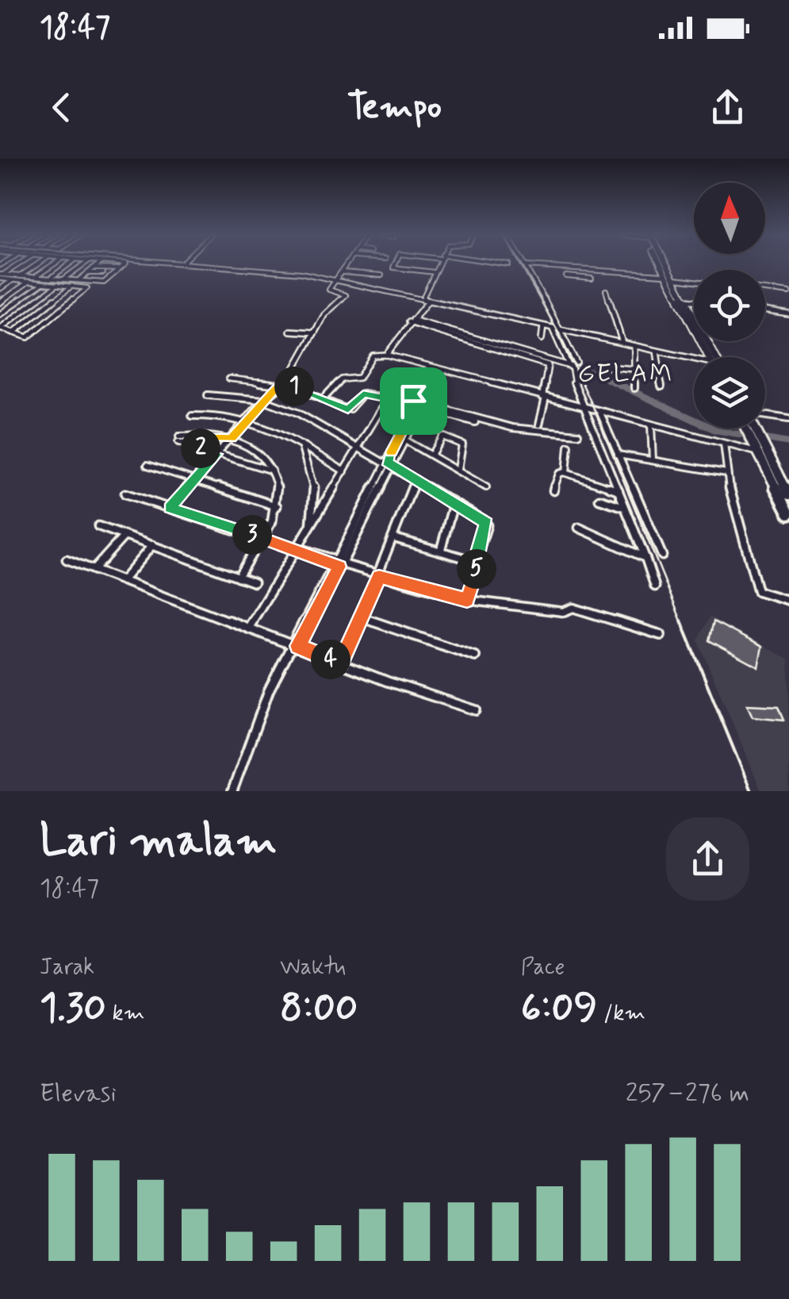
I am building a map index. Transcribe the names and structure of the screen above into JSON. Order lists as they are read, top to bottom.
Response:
{
  "districts": ["GELAM"],
  "north": "top",
  "page": {
    "status": "18:47",
    "header": "Tempo",
    "pins": [
      "1",
      "2",
      "3",
      "5",
      "4"
    ],
    "heading": ["Lari malam", "18:47"],
    "stats": [
      ["Jarak", "1.30 km"],
      ["Waktu", "8:00"],
      ["Pace", "6:09 /km"]
    ],
    "chart": ["Elevasi", "257–276 m"]
  }
}
